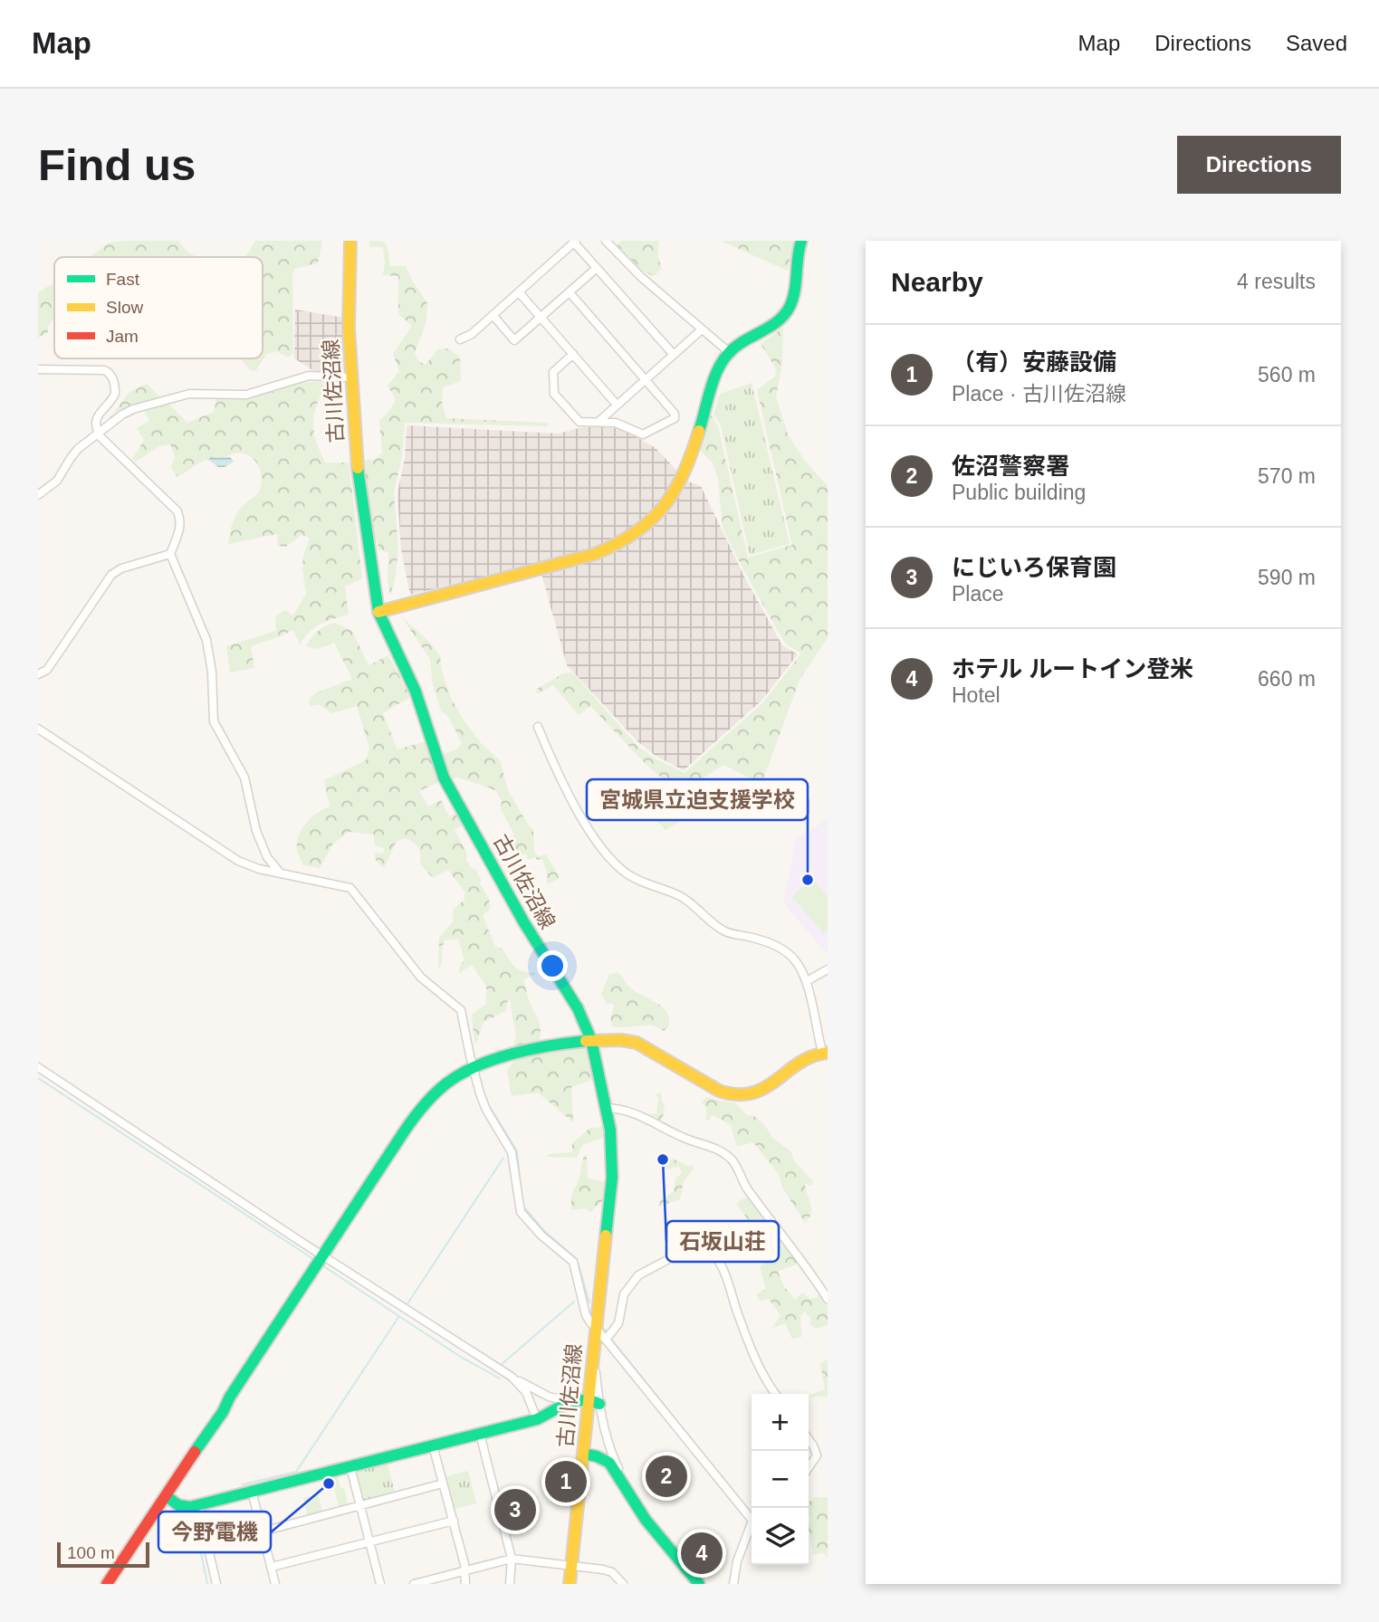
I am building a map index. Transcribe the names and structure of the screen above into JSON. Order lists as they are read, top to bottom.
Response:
{
  "streets": {
    "street": ["古川佐沼線"]
  },
  "places": ["宮城県立迫支援学校", "石坂山荘", "今野電機"],
  "legend": ["Fast", "Slow", "Jam"],
  "scale_bar": "100 m",
  "page": {
    "header": "Map",
    "nav": ["Map", "Directions", "Saved"],
    "buttons": "Directions",
    "title": "Find us",
    "heading": ["Nearby", "4 results"],
    "list": [
      {
        "mark": "1",
        "name": "（有）安藤設備",
        "note": "Place · 古川佐沼線",
        "value": "560 m"
      },
      {
        "mark": "2",
        "name": "佐沼警察署",
        "note": "Public building",
        "value": "570 m"
      },
      {
        "mark": "3",
        "name": "にじいろ保育園",
        "note": "Place",
        "value": "590 m"
      },
      {
        "mark": "4",
        "name": "ホテル ルートイン登米",
        "note": "Hotel",
        "value": "660 m"
      }
    ],
    "map_buttons": ["+", "−"],
    "pins": [
      "2",
      "1",
      "3",
      "4"
    ],
    "scale": "100 m"
  }
}
